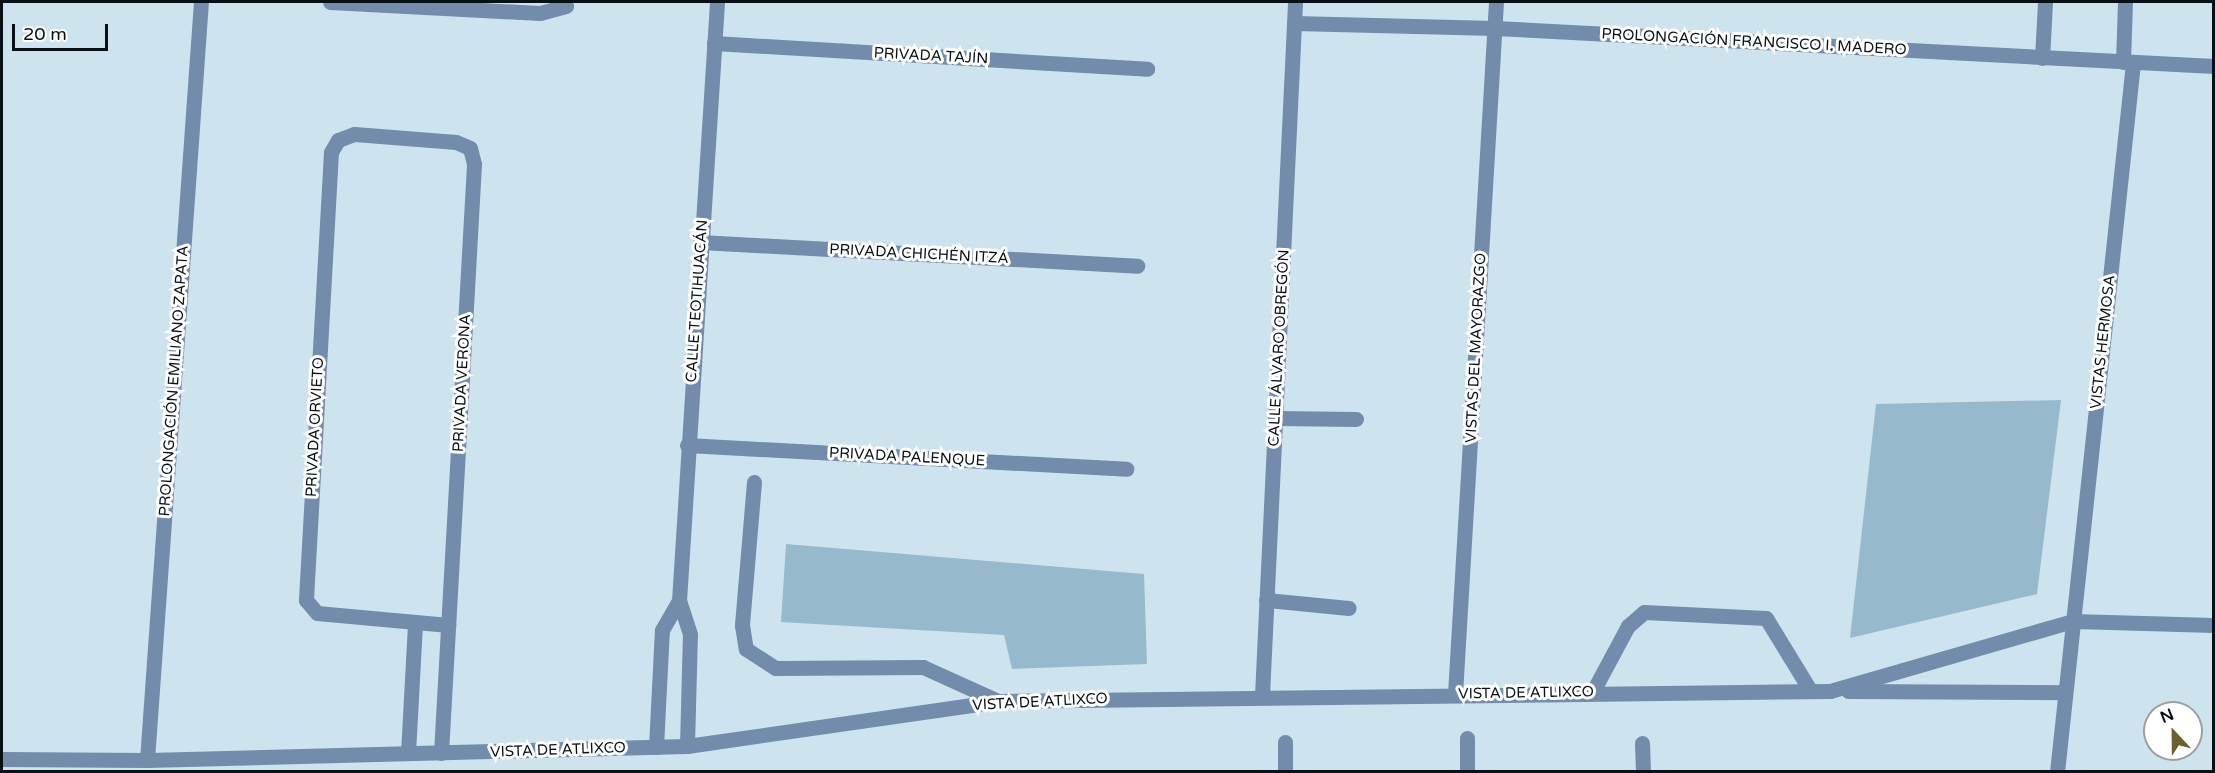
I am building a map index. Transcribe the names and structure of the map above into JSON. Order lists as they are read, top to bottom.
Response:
{
  "streets": {
    "street": [
      "PROLONGACIÓN FRANCISCO I. MADERO",
      "PRIVADA TAJÍN",
      "PRIVADA CHICHÉN ITZÁ",
      "CALLE TEOTIHUACÁN",
      "VISTAS HERMOSA",
      "CALLE ÁLVARO OBREGÓN",
      "VISTAS DEL MAYORAZGO",
      "PROLONGACIÓN EMILIANO ZAPATA",
      "PRIVADA VERONA",
      "PRIVADA ORVIETO",
      "PRIVADA PALENQUE",
      "VISTA DE ATLIXCO"
    ]
  },
  "crossings": [
    ["PROLONGACIÓN FRANCISCO I. MADERO", "VISTAS HERMOSA"],
    ["PROLONGACIÓN FRANCISCO I. MADERO", "CALLE ÁLVARO OBREGÓN"],
    ["PROLONGACIÓN FRANCISCO I. MADERO", "VISTAS DEL MAYORAZGO"],
    ["PRIVADA TAJÍN", "CALLE TEOTIHUACÁN"],
    ["PRIVADA CHICHÉN ITZÁ", "CALLE TEOTIHUACÁN"],
    ["CALLE TEOTIHUACÁN", "PRIVADA PALENQUE"],
    ["CALLE TEOTIHUACÁN", "VISTA DE ATLIXCO"],
    ["VISTAS HERMOSA", "VISTA DE ATLIXCO"],
    ["CALLE ÁLVARO OBREGÓN", "VISTA DE ATLIXCO"],
    ["VISTAS DEL MAYORAZGO", "VISTA DE ATLIXCO"],
    ["PROLONGACIÓN EMILIANO ZAPATA", "VISTA DE ATLIXCO"],
    ["PRIVADA VERONA", "PRIVADA ORVIETO"],
    ["PRIVADA VERONA", "VISTA DE ATLIXCO"]
  ],
  "scale_bar": "20 m",
  "north": "top"
}
